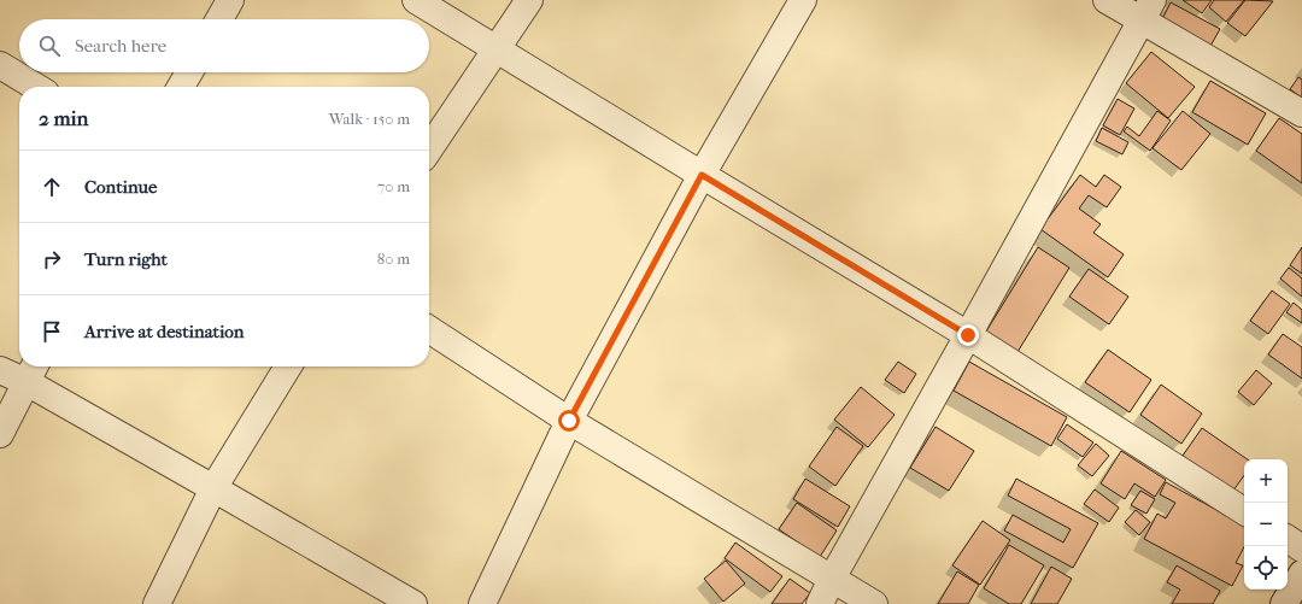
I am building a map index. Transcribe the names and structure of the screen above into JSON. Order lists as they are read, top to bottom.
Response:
{
  "page": {
    "search": "Search here",
    "heading": ["2 min", "Walk · 150 m"],
    "list": [
      ["Continue", "70 m"],
      ["Turn right", "80 m"],
      "Arrive at destination"
    ],
    "map_buttons": ["+", "−"]
  }
}
